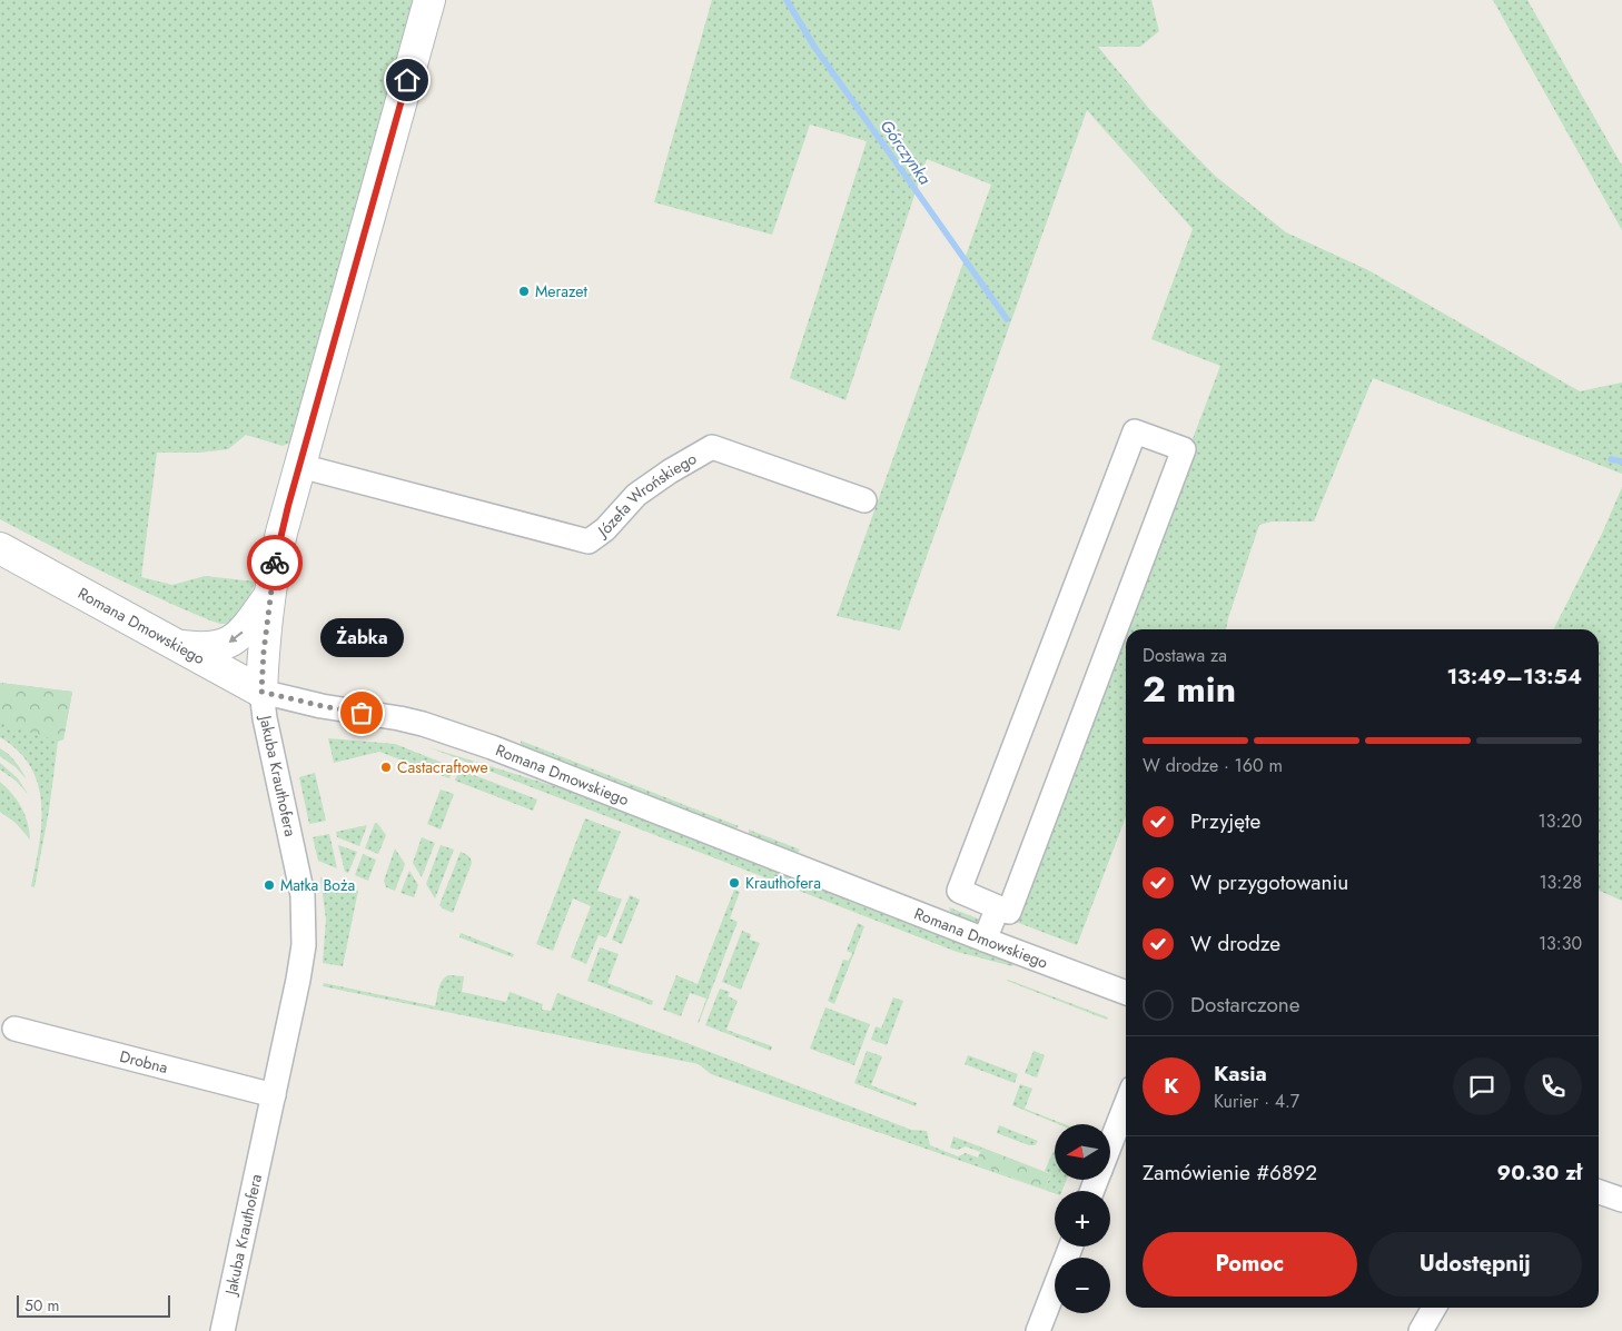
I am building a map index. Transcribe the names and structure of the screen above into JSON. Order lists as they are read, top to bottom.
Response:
{
  "streets": {
    "street": [
      "Józefa Wrońskiego",
      "Romana Dmowskiego",
      "Jakuba Krauthofera",
      "Drobna"
    ]
  },
  "crossings": [
    ["Józefa Wrońskiego", "Jakuba Krauthofera"],
    ["Romana Dmowskiego", "Jakuba Krauthofera"],
    ["Jakuba Krauthofera", "Drobna"]
  ],
  "water": ["Górczynka"],
  "places": [
    "Merazet",
    "Żabka",
    "Castacraftowe",
    "Krauthofera",
    "Matka Boża"
  ],
  "scale_bar": "50 m",
  "north": "left",
  "page": {
    "bubble": "Żabka",
    "heading": ["2 min", "Dostawa za", "13:49–13:54"],
    "panel": [
      "Kasia",
      "Kurier · 4.7",
      "Zamówienie #6892",
      "90.30 zł"
    ],
    "bar": "W drodze · 160 m",
    "list": [
      ["Przyjęte", "13:20"],
      ["W przygotowaniu", "13:28"],
      ["W drodze", "13:30"],
      "Dostarczone"
    ],
    "round": "K",
    "map_buttons": ["+", "−"],
    "buttons": ["Pomoc", "Udostępnij"],
    "scale": "50 m"
  }
}
